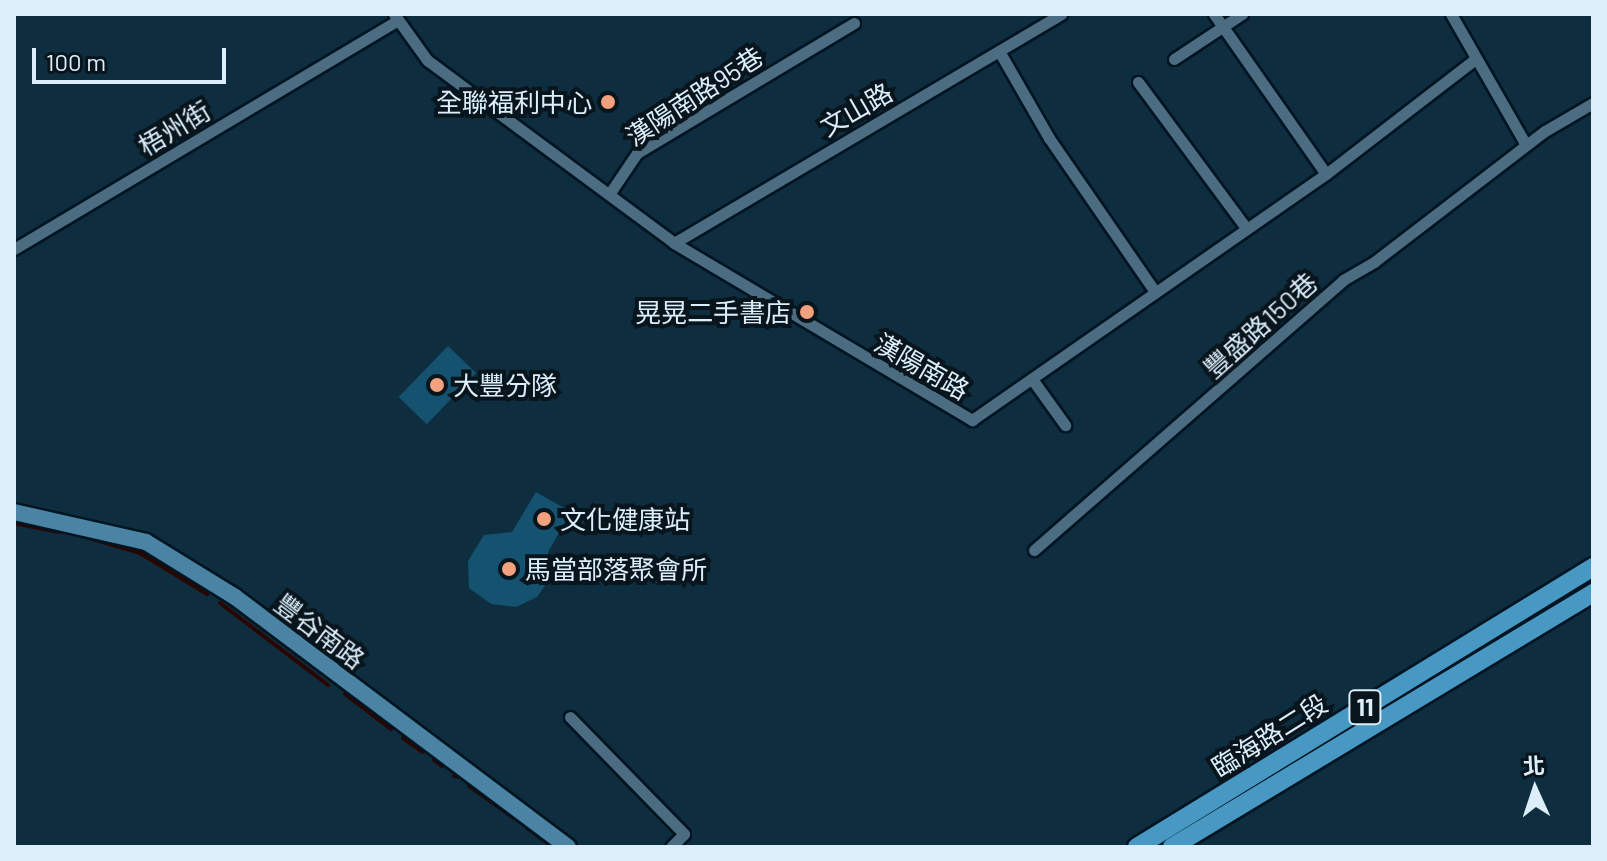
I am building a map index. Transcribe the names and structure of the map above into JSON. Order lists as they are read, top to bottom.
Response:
{
  "streets": {
    "main road": ["11", "臨海路二段"],
    "street": [
      "漢陽南路95巷",
      "文山路",
      "梧州街",
      "豐盛路150巷",
      "漢陽南路",
      "豐谷南路"
    ]
  },
  "crossings": [
    ["漢陽南路95巷", "漢陽南路"],
    ["文山路", "漢陽南路"],
    ["梧州街", "漢陽南路"]
  ],
  "places": [
    "全聯福利中心",
    "晃晃二手書店",
    "大豐分隊",
    "文化健康站",
    "馬當部落聚會所"
  ],
  "scale_bar": "100 m",
  "north": "top"
}
